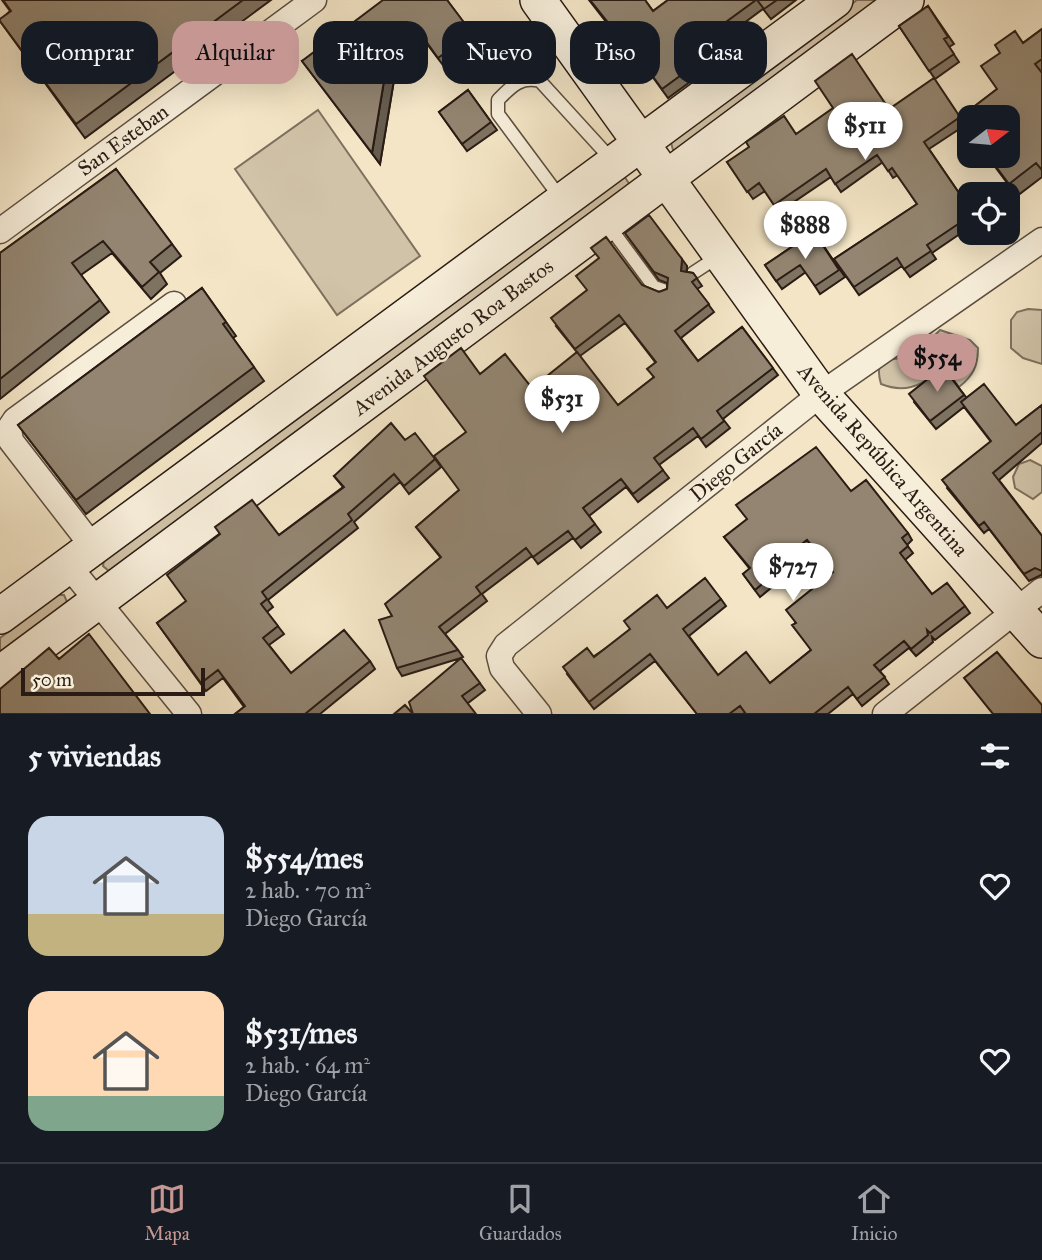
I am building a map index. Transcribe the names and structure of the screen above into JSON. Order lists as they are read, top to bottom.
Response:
{
  "streets": {
    "main road": ["Avenida Augusto Roa Bastos", "Avenida República Argentina"],
    "street": ["San Esteban", "Diego García"]
  },
  "crossings": [
    ["Avenida Augusto Roa Bastos", "Avenida República Argentina"],
    ["Avenida República Argentina", "Diego García"]
  ],
  "scale_bar": "50 m",
  "north": "right",
  "page": {
    "chip": [
      "Comprar",
      "Alquilar",
      "Filtros",
      "Nuevo",
      "Piso",
      "Casa"
    ],
    "price": [
      "$511",
      "$888",
      "$554",
      "$531",
      "$727"
    ],
    "scale": "50 m",
    "heading": "5 viviendas",
    "list": [
      {
        "name": "$554/mes",
        "note": "2 hab. · 70 m² · Diego García"
      },
      {
        "name": "$531/mes",
        "note": "2 hab. · 64 m² · Diego García"
      }
    ],
    "tabs": ["Mapa", "Guardados", "Inicio"]
  }
}
